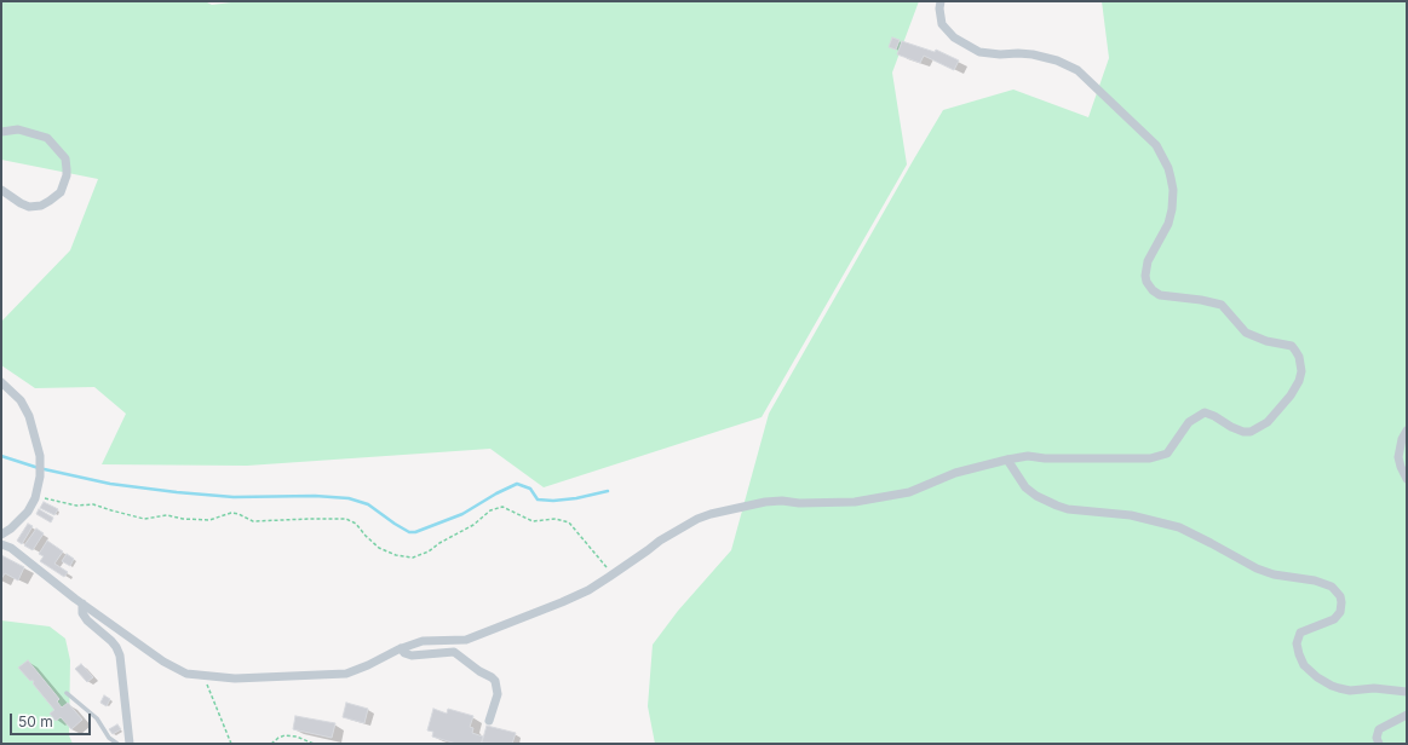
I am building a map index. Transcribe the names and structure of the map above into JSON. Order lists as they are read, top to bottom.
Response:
{
  "scale_bar": "50 m"
}
